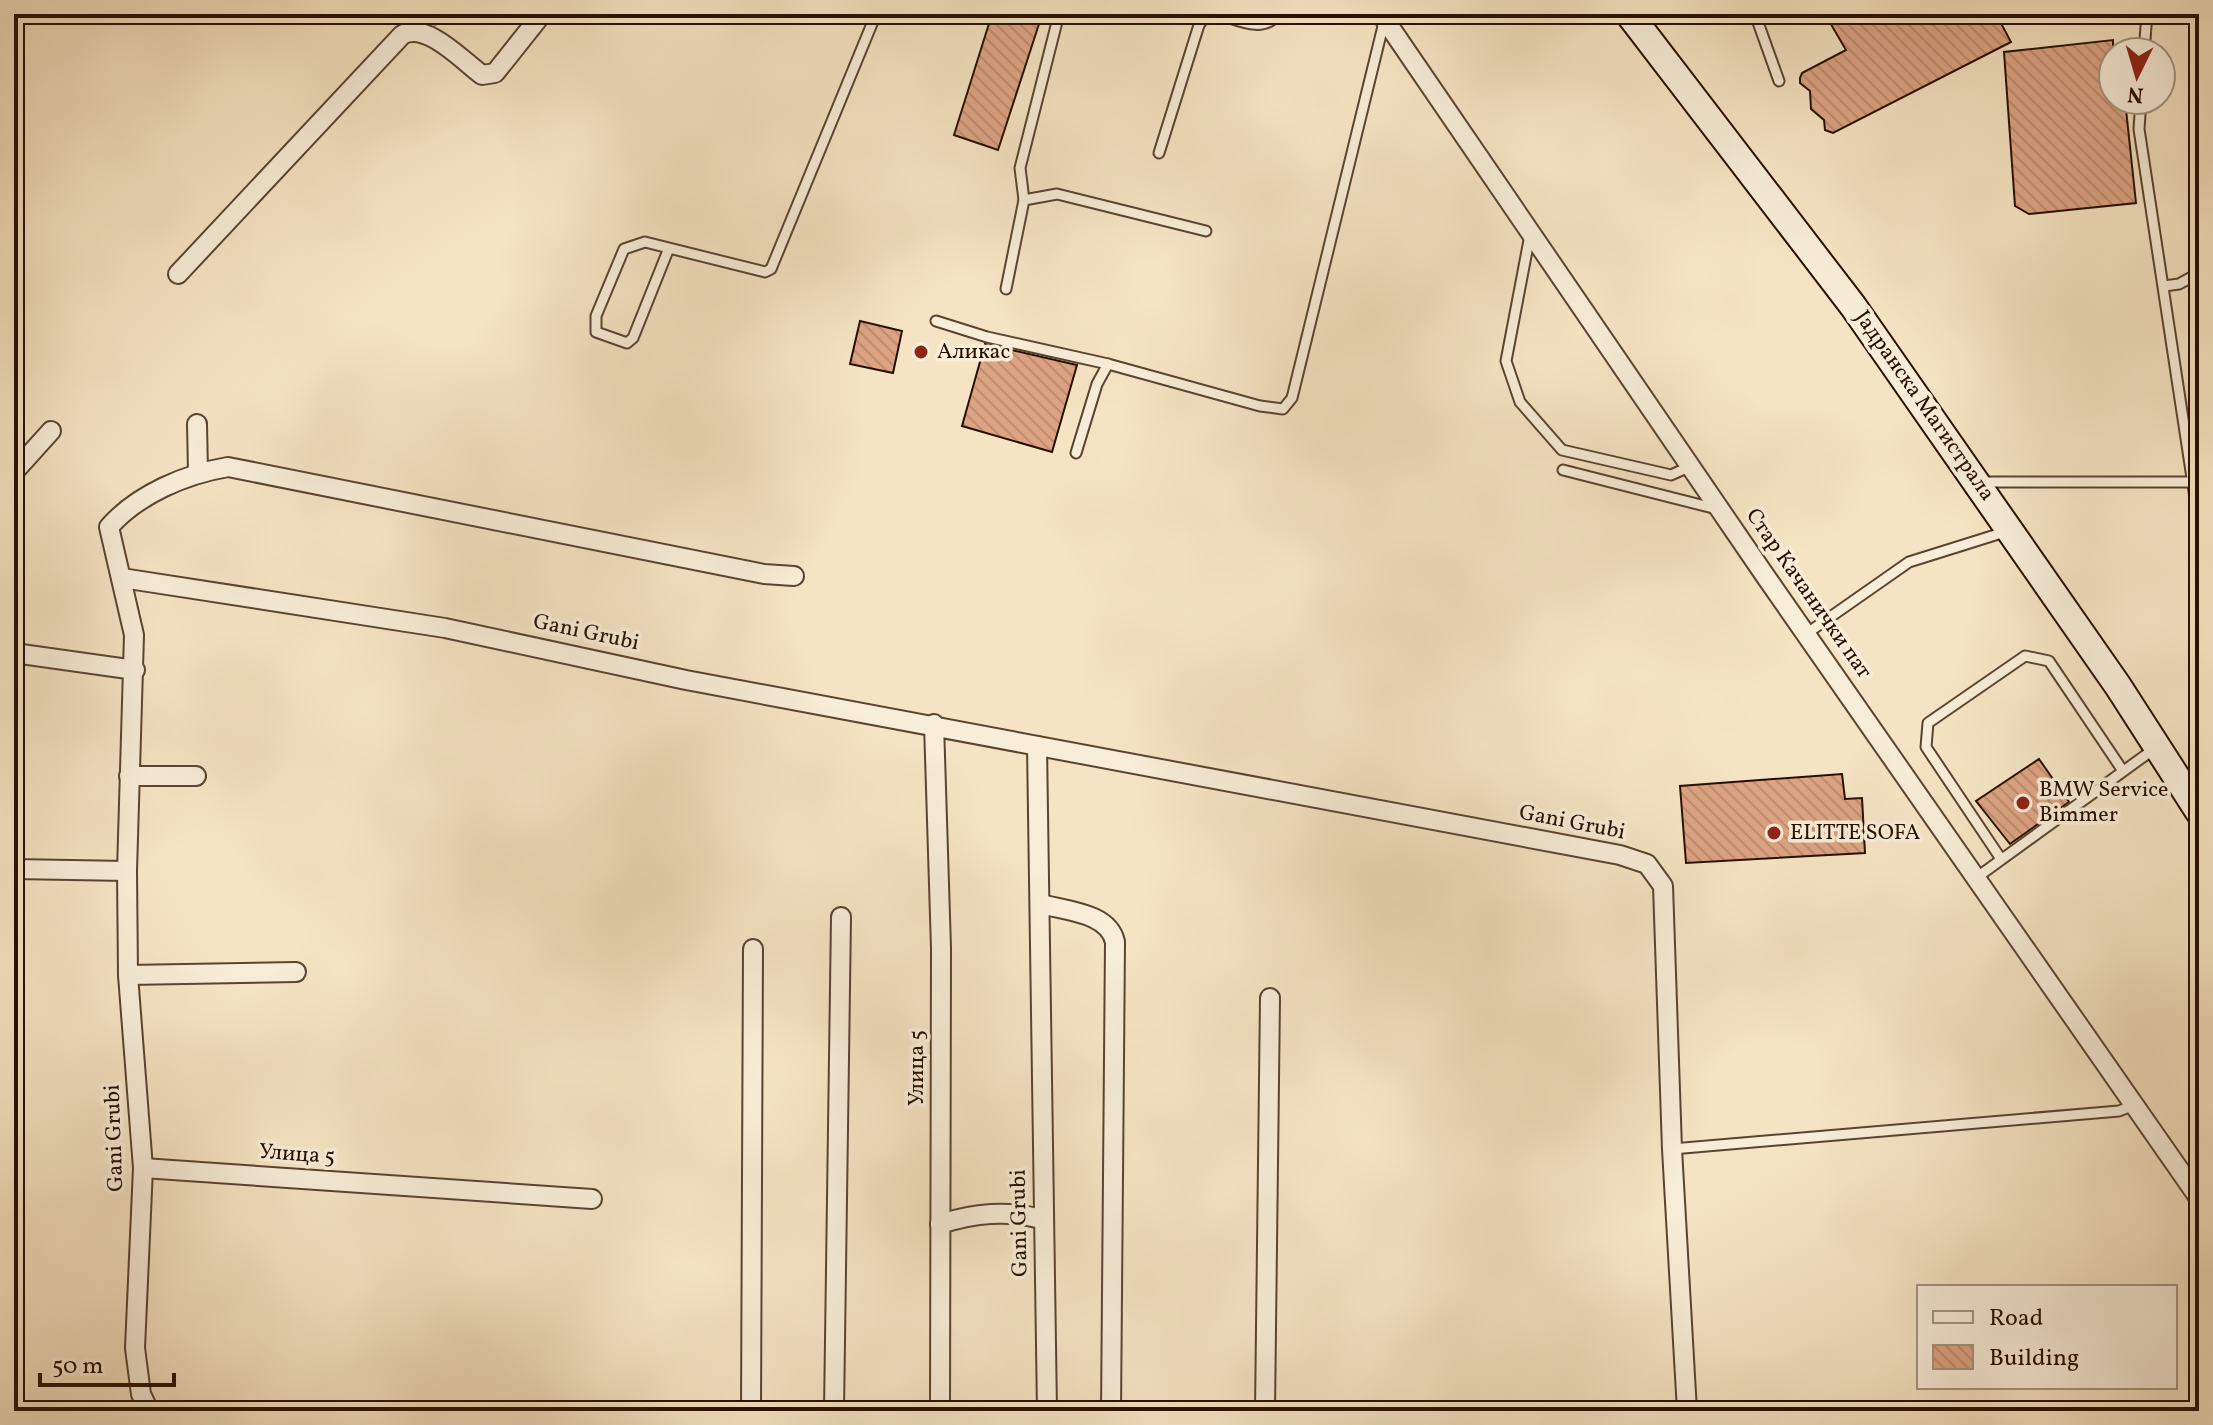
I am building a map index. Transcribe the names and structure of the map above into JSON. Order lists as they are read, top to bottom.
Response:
{
  "streets": {
    "street": [
      "Јадранска Магистрала",
      "Стар Качанички пат",
      "Gani Grubi",
      "Улица 5"
    ]
  },
  "crossings": [
    ["Gani Grubi", "Улица 5"]
  ],
  "places": ["Аликас", "BMW Service Bimmer", "ELITTE SOFA"],
  "legend": ["Road", "Building"],
  "scale_bar": "50 m",
  "north": "bottom"
}
